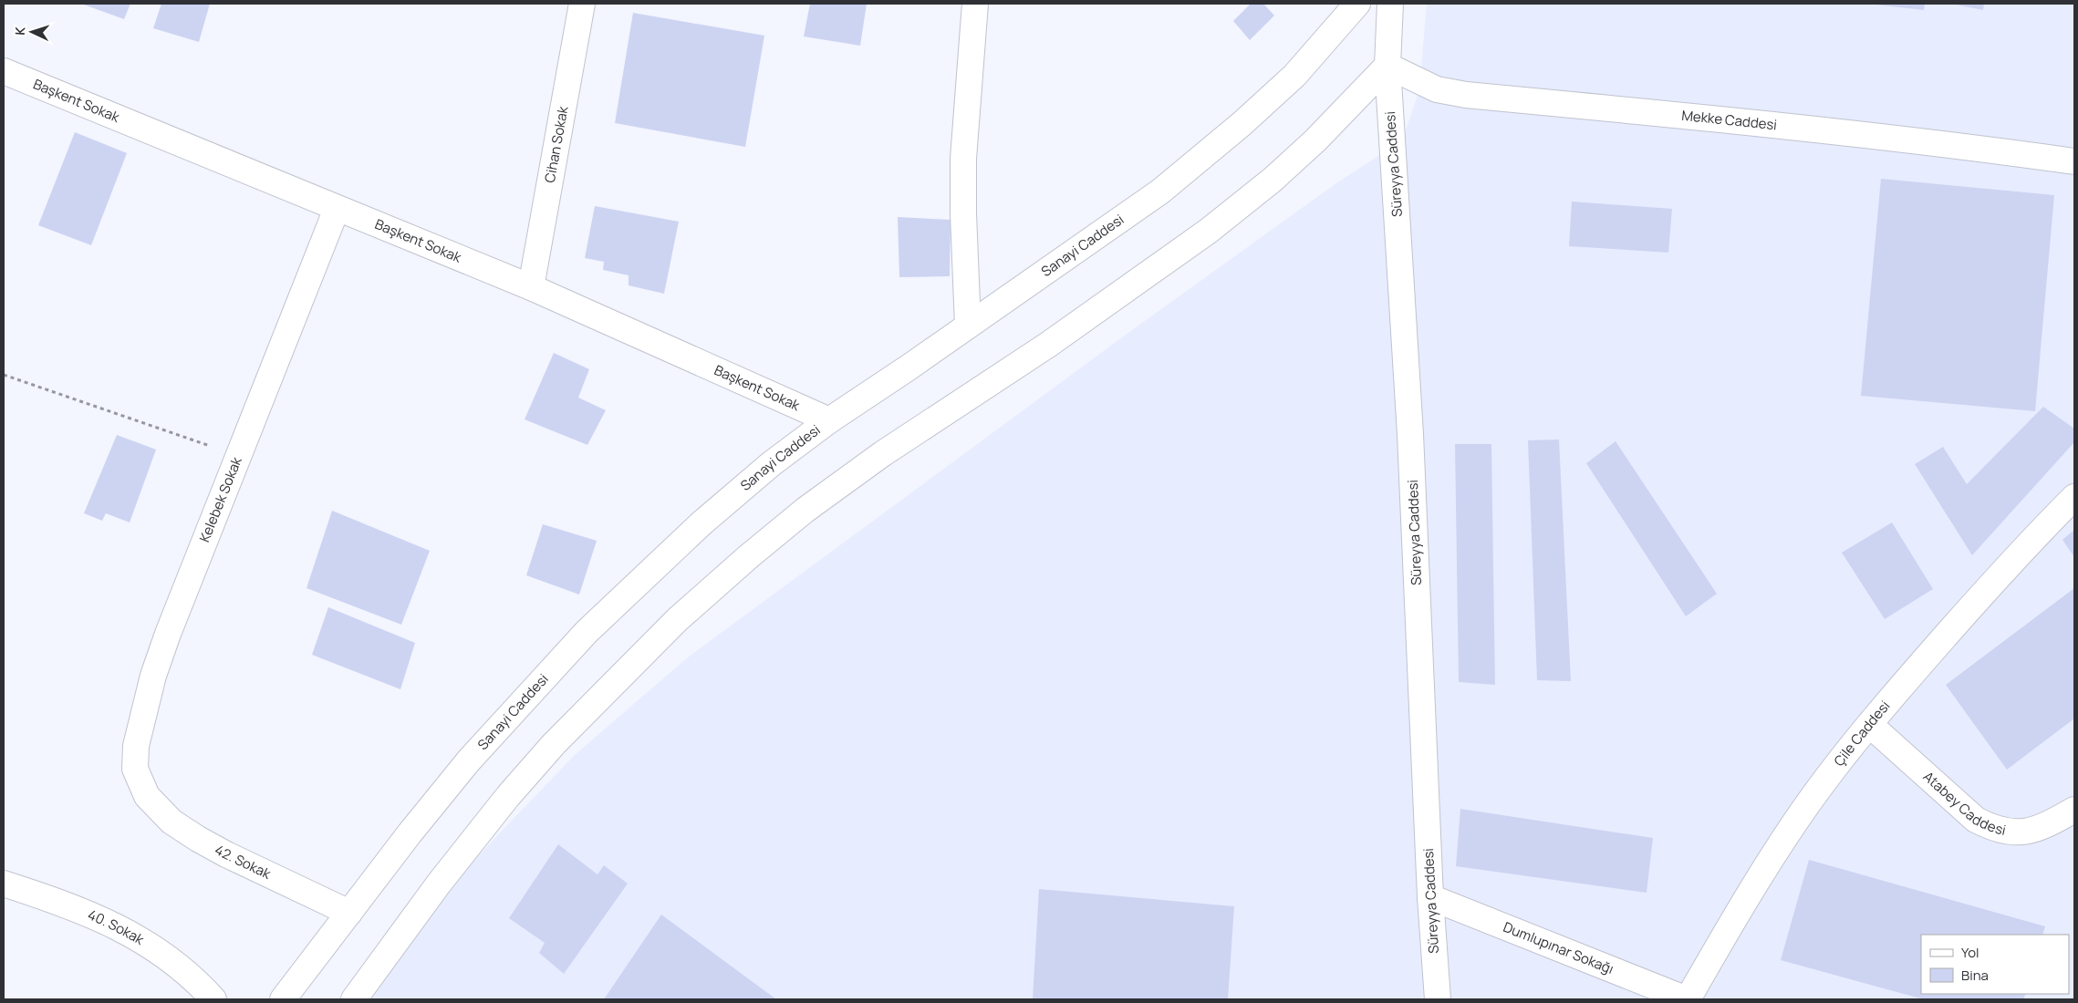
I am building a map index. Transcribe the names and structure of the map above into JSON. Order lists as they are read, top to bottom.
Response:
{
  "streets": {
    "street": [
      "Başkent Sokak",
      "Mekke Caddesi",
      "Cihan Sokak",
      "Süreyya Caddesi",
      "Sanayi Caddesi",
      "Kelebek Sokak",
      "Çile Caddesi",
      "Atabey Caddesi",
      "42. Sokak",
      "40. Sokak",
      "Dumlupınar Sokağı"
    ]
  },
  "crossings": [
    ["Başkent Sokak", "Cihan Sokak"],
    ["Başkent Sokak", "Sanayi Caddesi"],
    ["Başkent Sokak", "Kelebek Sokak"],
    ["Mekke Caddesi", "Süreyya Caddesi"],
    ["Süreyya Caddesi", "Dumlupınar Sokağı"],
    ["Sanayi Caddesi", "42. Sokak"],
    ["Kelebek Sokak", "42. Sokak"],
    ["Çile Caddesi", "Atabey Caddesi"],
    ["Çile Caddesi", "Dumlupınar Sokağı"]
  ],
  "legend": ["Yol", "Bina"],
  "north": "left"
}
